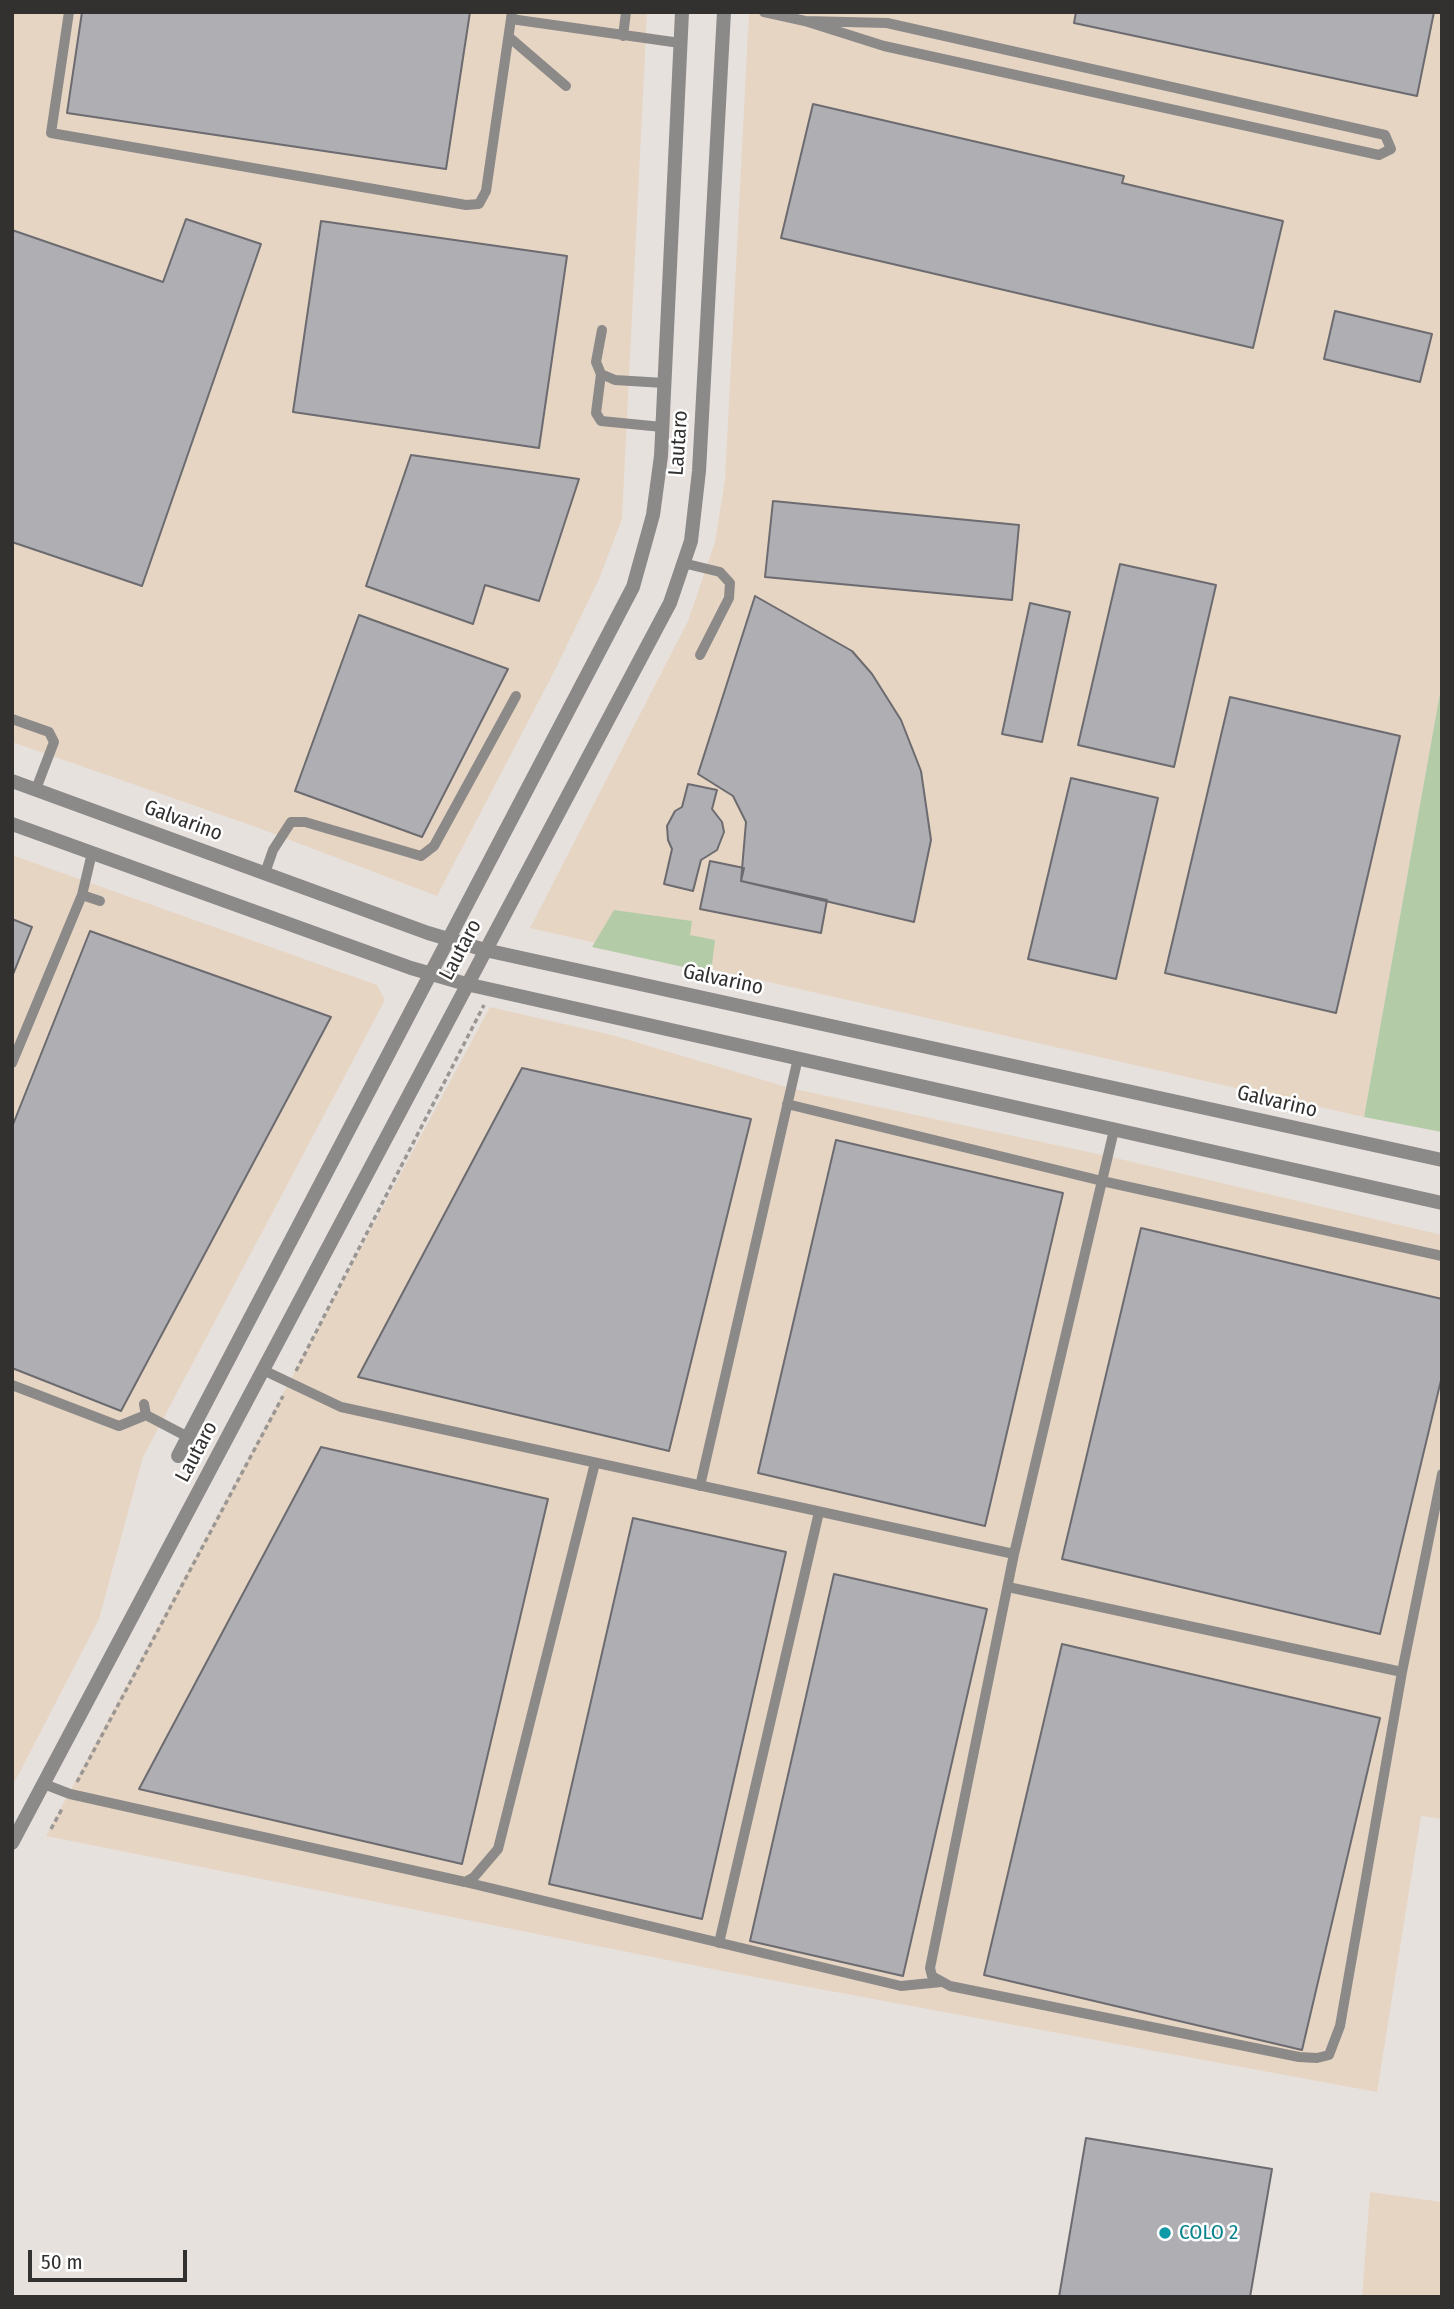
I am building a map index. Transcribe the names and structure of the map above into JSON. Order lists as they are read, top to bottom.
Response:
{
  "streets": {
    "street": ["Lautaro", "Galvarino"]
  },
  "crossings": [
    ["Lautaro", "Galvarino"]
  ],
  "places": ["COLO 2"],
  "scale_bar": "50 m"
}
